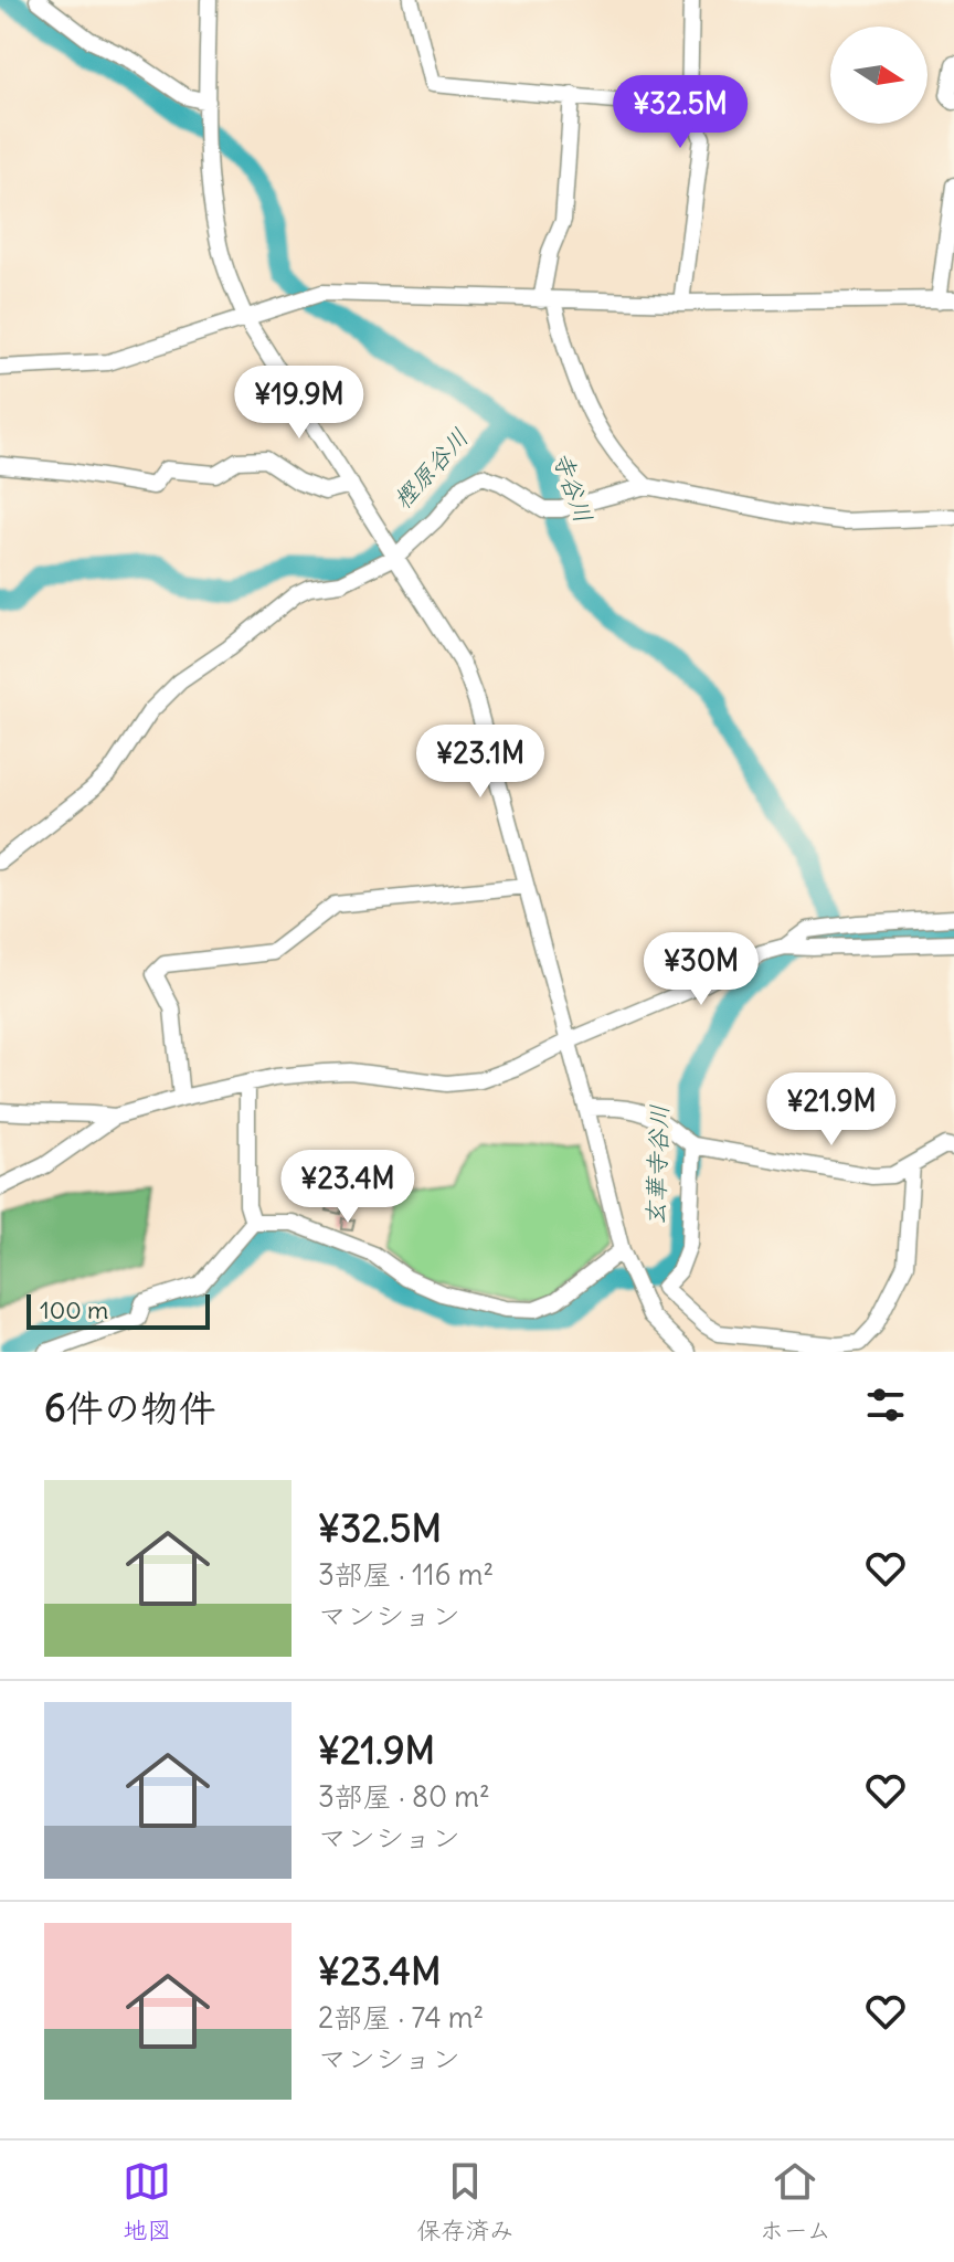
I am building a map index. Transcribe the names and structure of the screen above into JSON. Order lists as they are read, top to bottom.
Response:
{
  "water": ["樫原谷川", "寺谷川", "玄華寺谷川"],
  "scale_bar": "100 m",
  "north": "right",
  "page": {
    "price": [
      "¥32.5M",
      "¥19.9M",
      "¥23.1M",
      "¥30M",
      "¥21.9M",
      "¥23.4M"
    ],
    "scale": "100 m",
    "heading": "6件の物件",
    "list": [
      {
        "name": "¥32.5M",
        "note": "3部屋 · 116 m² · マンション"
      },
      {
        "name": "¥21.9M",
        "note": "3部屋 · 80 m² · マンション"
      },
      {
        "name": "¥23.4M",
        "note": "2部屋 · 74 m² · マンション"
      }
    ],
    "tabs": ["地図", "保存済み", "ホーム"]
  }
}
